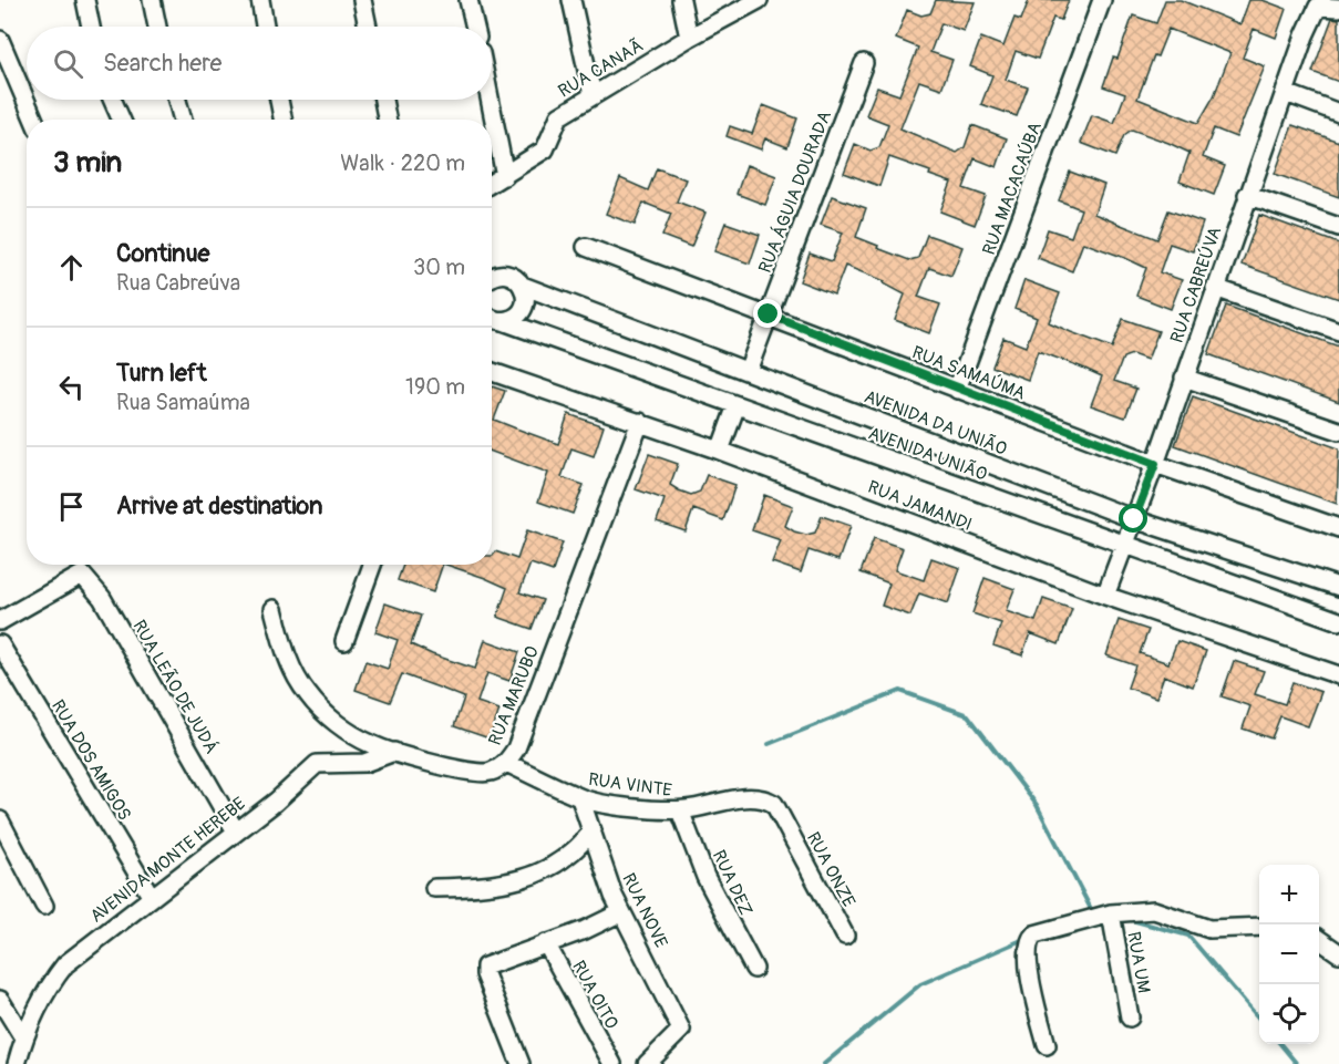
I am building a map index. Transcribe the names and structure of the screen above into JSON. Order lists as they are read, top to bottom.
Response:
{
  "streets": {
    "street": [
      "RUA CANAÃ",
      "RUA MACACAÚBA",
      "RUA ÁGUIA DOURADA",
      "RUA CABREÚVA",
      "RUA SAMAÚMA",
      "AVENIDA DA UNIÃO",
      "AVENIDA UNIÃO",
      "RUA JAMANDI",
      "RUA LEÃO DE JUDÁ",
      "RUA MARUBO",
      "RUA DOS AMIGOS",
      "RUA VINTE",
      "AVENIDA MONTE HEREBE",
      "RUA ONZE",
      "RUA DEZ",
      "RUA NOVE",
      "RUA UM",
      "RUA OITO"
    ]
  },
  "crossings": [
    ["RUA MACACAÚBA", "RUA SAMAÚMA"],
    ["RUA ÁGUIA DOURADA", "RUA SAMAÚMA"],
    ["RUA ÁGUIA DOURADA", "AVENIDA DA UNIÃO"],
    ["RUA CABREÚVA", "RUA SAMAÚMA"],
    ["RUA CABREÚVA", "AVENIDA DA UNIÃO"],
    ["RUA CABREÚVA", "AVENIDA UNIÃO"],
    ["RUA CABREÚVA", "RUA JAMANDI"],
    ["RUA JAMANDI", "RUA MARUBO"],
    ["RUA LEÃO DE JUDÁ", "AVENIDA MONTE HEREBE"],
    ["RUA MARUBO", "RUA VINTE"],
    ["RUA MARUBO", "AVENIDA MONTE HEREBE"],
    ["RUA DOS AMIGOS", "AVENIDA MONTE HEREBE"],
    ["RUA VINTE", "RUA ONZE"],
    ["RUA VINTE", "RUA DEZ"],
    ["RUA VINTE", "RUA NOVE"]
  ],
  "page": {
    "search": "Search here",
    "heading": ["3 min", "Walk · 220 m"],
    "list": [
      ["Continue", "Rua Cabreúva", "30 m"],
      ["Turn left", "Rua Samaúma", "190 m"],
      "Arrive at destination"
    ],
    "map_buttons": ["+", "−"]
  }
}
